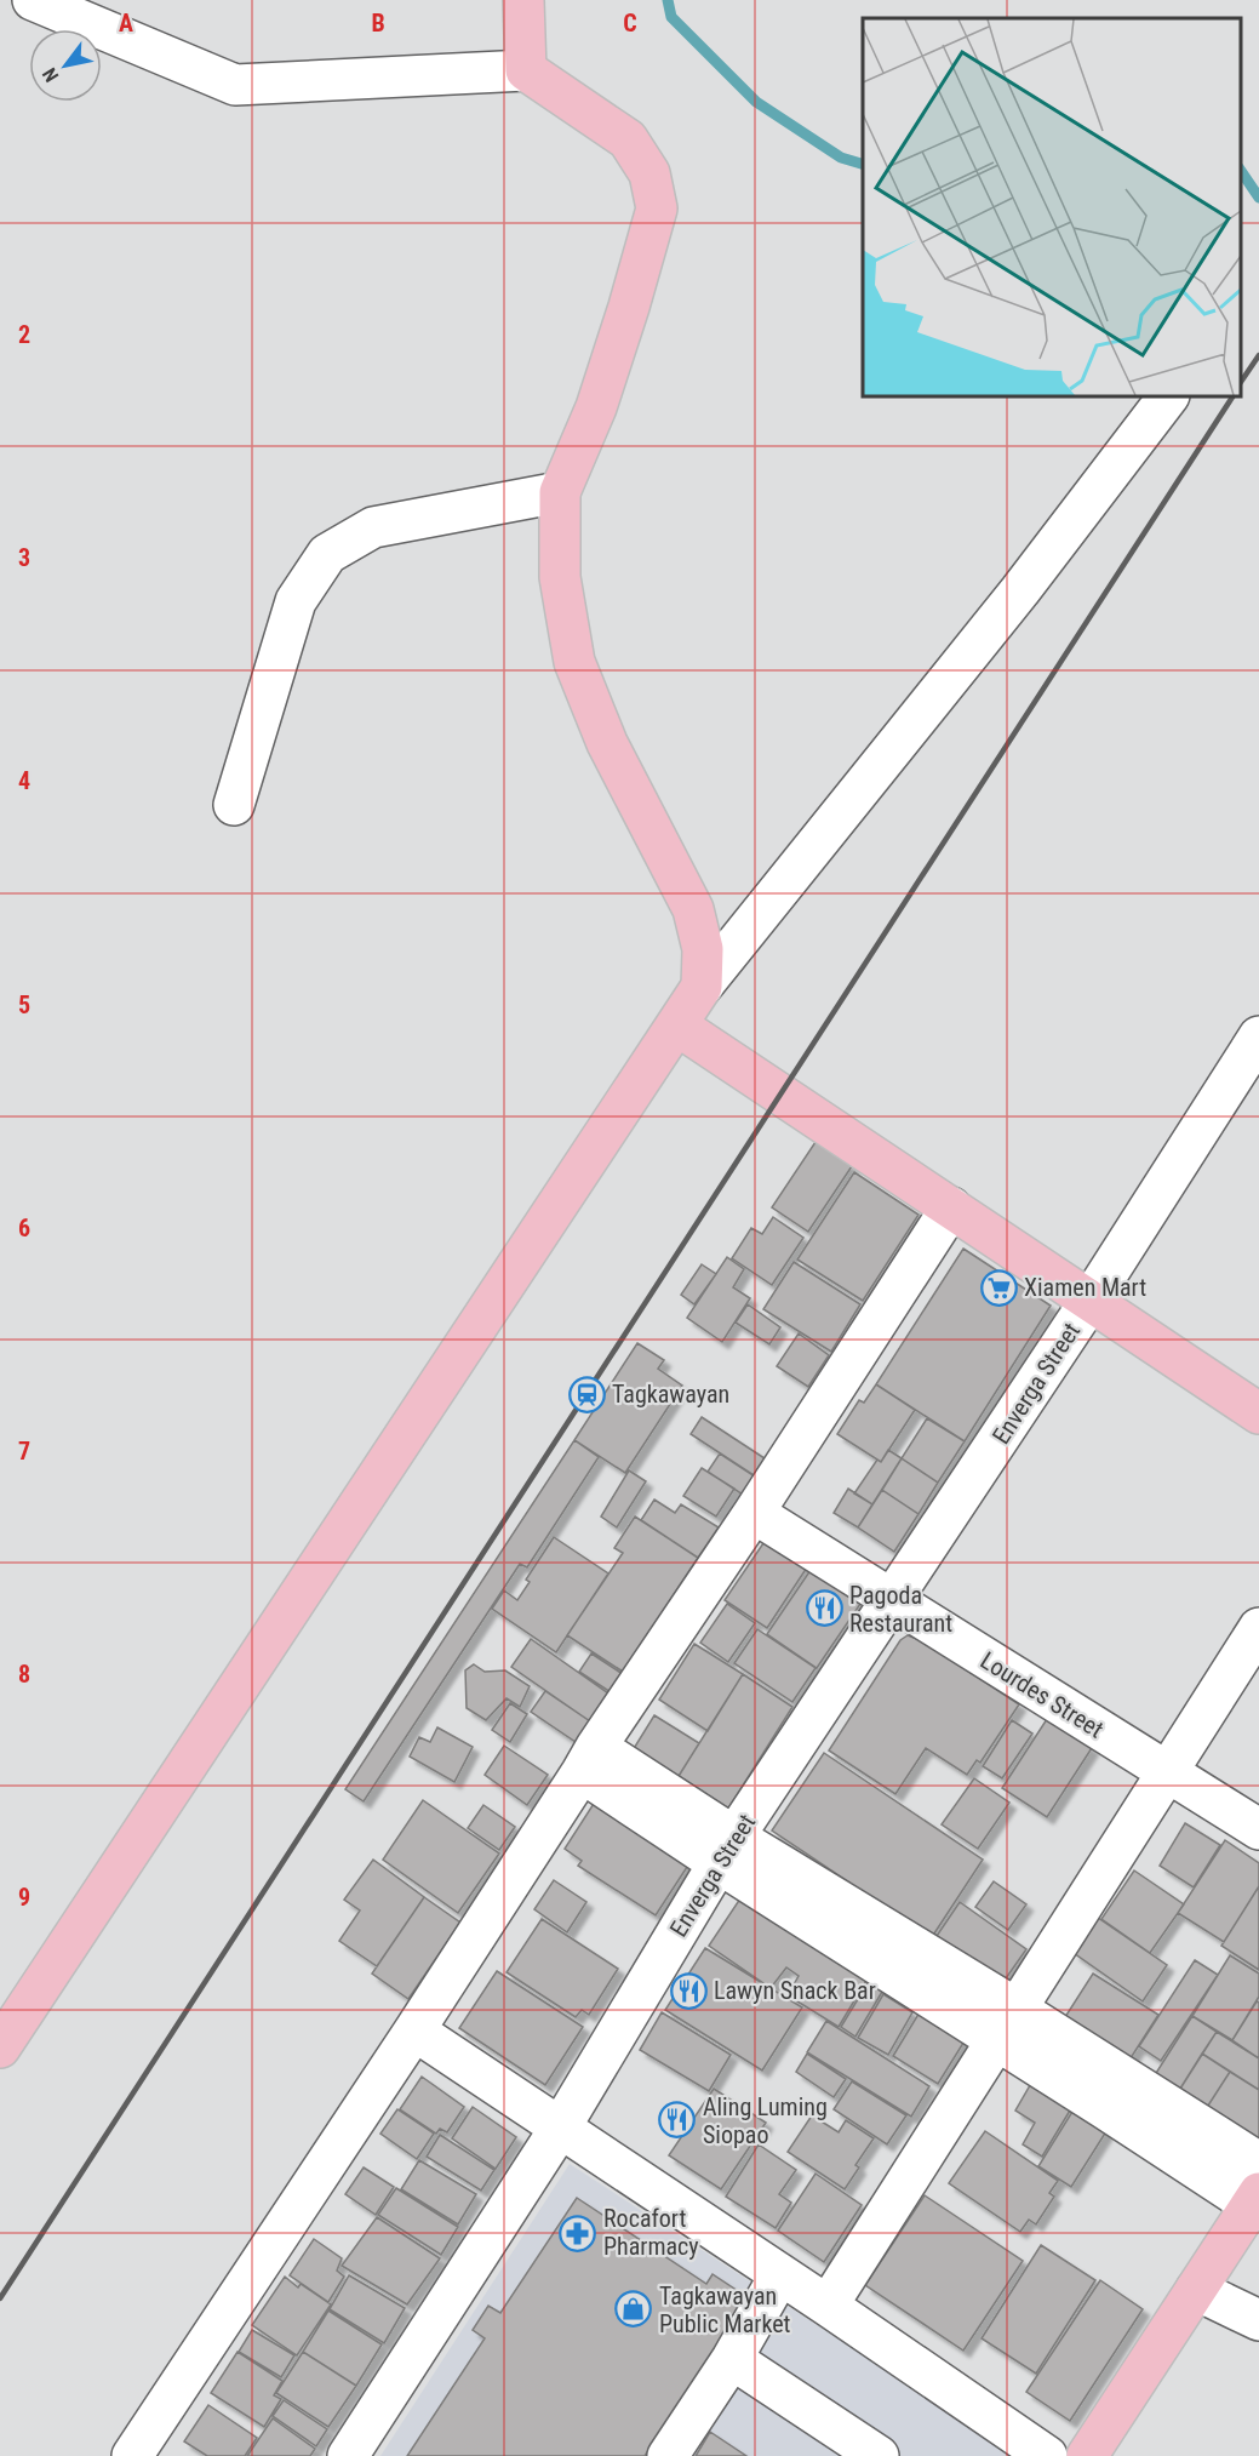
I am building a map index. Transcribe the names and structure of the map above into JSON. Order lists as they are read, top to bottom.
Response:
{
  "streets": {
    "street": ["Enverga Street", "Lourdes Street"]
  },
  "crossings": [
    ["Enverga Street", "Lourdes Street"]
  ],
  "places": {
    "supermarket": ["Xiamen Mart"],
    "station": ["Tagkawayan"],
    "restaurant": ["Pagoda Restaurant", "Lawyn Snack Bar", "Aling Luming Siopao"],
    "pharmacy": ["Rocafort Pharmacy"],
    "shop": ["Tagkawayan Public Market"]
  },
  "north": "bottom left",
  "grid": {
    "columns": ["A", "B", "C"],
    "rows": [
      "2",
      "3",
      "4",
      "5",
      "6",
      "7",
      "8",
      "9"
    ]
  }
}
